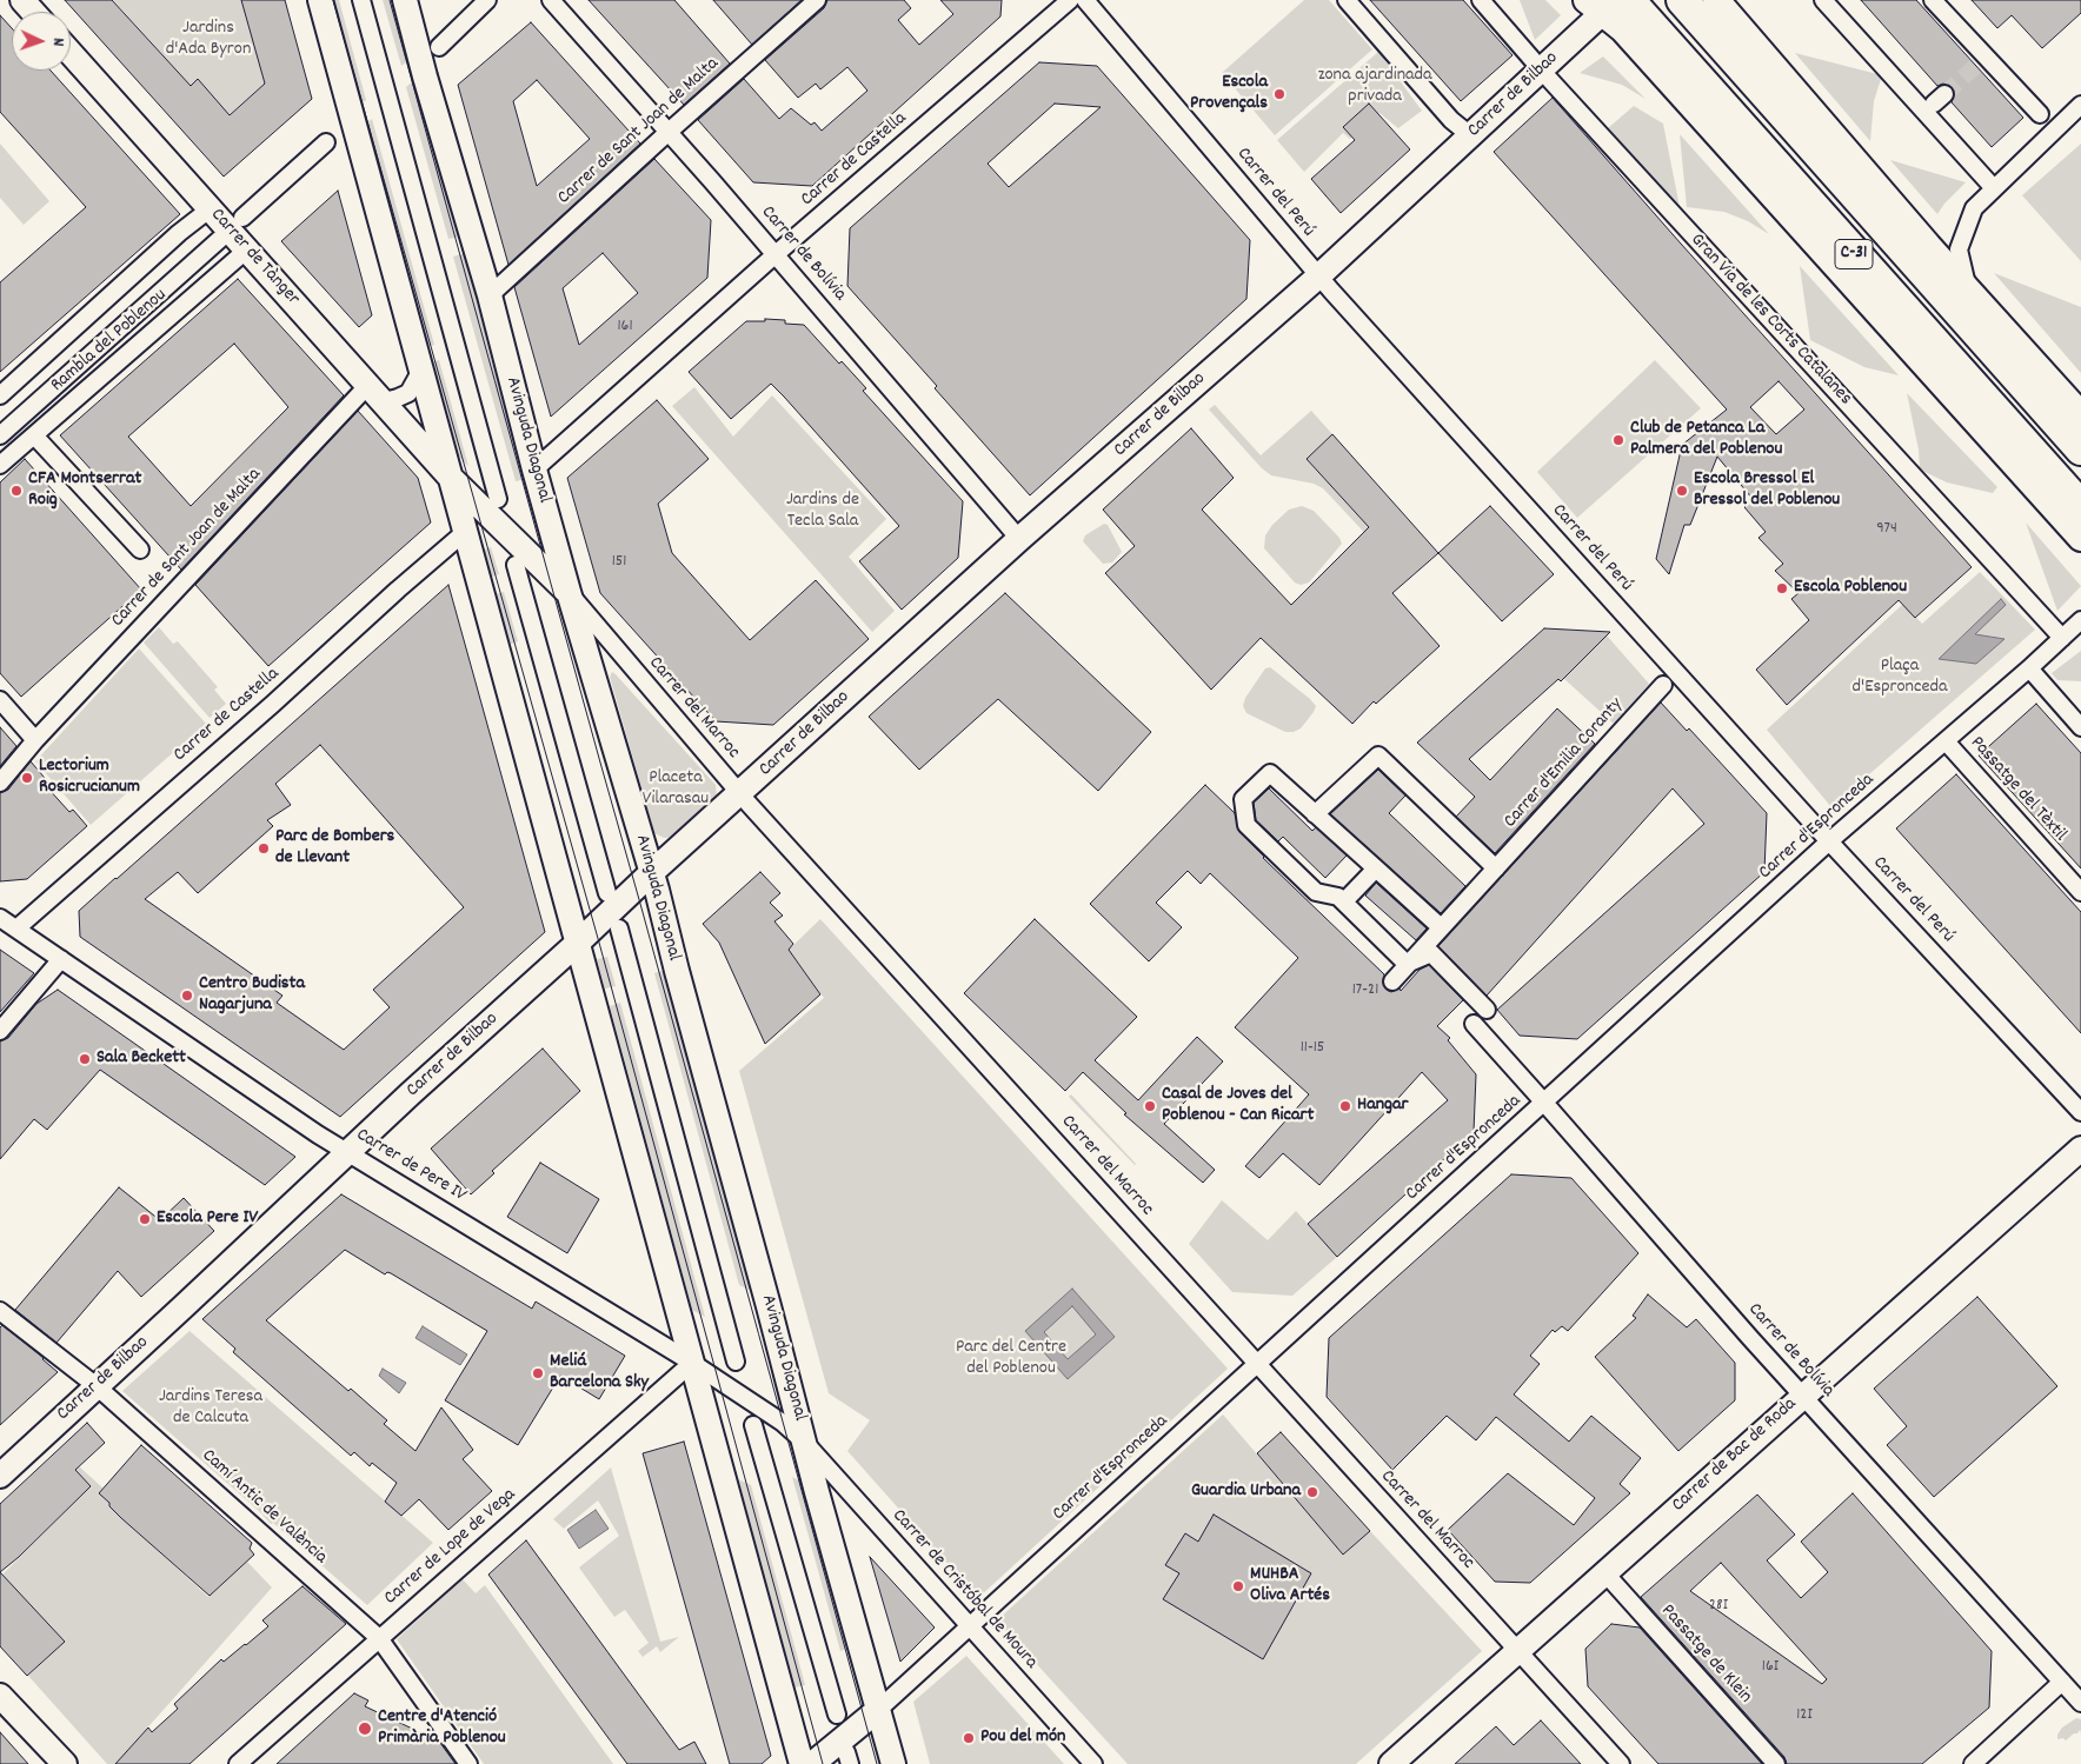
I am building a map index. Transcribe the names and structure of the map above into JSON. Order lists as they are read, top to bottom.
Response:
{
  "streets": {
    "highway": ["C-31"],
    "street": [
      "Carrer de Bilbao",
      "Carrer de Sant Joan de Malta",
      "Carrer de Castella",
      "Carrer del Perú",
      "Carrer de Bolívia",
      "Carrer de Tànger",
      "Gran Via de les Corts Catalanes",
      "Rambla del Poblenou",
      "Avinguda Diagonal",
      "Carrer del Marroc",
      "Carrer d'Emilia Coranty",
      "Passatge del Tèxtil",
      "Carrer d'Espronceda",
      "Carrer de Pere IV",
      "Carrer de Bac de Roda",
      "Camí Antic de València",
      "Carrer de Lope de Vega",
      "Carrer de Cristóbal de Moura",
      "Passatge de Klein"
    ]
  },
  "crossings": [
    ["Carrer de Bilbao", "Carrer del Perú"],
    ["Carrer de Bilbao", "Carrer de Bolívia"],
    ["Carrer de Bilbao", "C-31"],
    ["Carrer de Bilbao", "Gran Via de les Corts Catalanes"],
    ["Carrer de Bilbao", "Avinguda Diagonal"],
    ["Carrer de Bilbao", "Carrer del Marroc"],
    ["Carrer de Bilbao", "Carrer de Pere IV"],
    ["Carrer de Bilbao", "Camí Antic de València"],
    ["Carrer de Sant Joan de Malta", "Carrer de Bolívia"],
    ["Carrer de Sant Joan de Malta", "Carrer de Tànger"],
    ["Carrer de Sant Joan de Malta", "Avinguda Diagonal"],
    ["Carrer de Castella", "Carrer de Bolívia"],
    ["Carrer de Castella", "Avinguda Diagonal"],
    ["Carrer de Castella", "Carrer de Pere IV"],
    ["Carrer del Perú", "Carrer d'Espronceda"],
    ["Carrer de Bolívia", "Carrer d'Espronceda"],
    ["Carrer de Bolívia", "Carrer de Bac de Roda"],
    ["Carrer de Tànger", "Rambla del Poblenou"],
    ["Carrer de Tànger", "Avinguda Diagonal"],
    ["Carrer de Tànger", "Carrer del Marroc"],
    ["Gran Via de les Corts Catalanes", "Carrer d'Espronceda"],
    ["Avinguda Diagonal", "Carrer del Marroc"],
    ["Avinguda Diagonal", "Carrer d'Espronceda"],
    ["Avinguda Diagonal", "Carrer de Pere IV"],
    ["Avinguda Diagonal", "Carrer de Cristóbal de Moura"],
    ["Carrer del Marroc", "Carrer d'Espronceda"],
    ["Carrer del Marroc", "Carrer de Bac de Roda"],
    ["Passatge del Tèxtil", "Carrer d'Espronceda"],
    ["Carrer d'Espronceda", "Carrer de Cristóbal de Moura"],
    ["Carrer de Pere IV", "Carrer de Lope de Vega"],
    ["Carrer de Pere IV", "Carrer de Cristóbal de Moura"],
    ["Carrer de Bac de Roda", "Passatge de Klein"],
    ["Camí Antic de València", "Carrer de Lope de Vega"]
  ],
  "parks": [
    "Jardins d'Ada Byron",
    "zona ajardinada privada",
    "Jardins de Tecla Sala",
    "Plaça d'Espronceda",
    "Placeta Vilarasau",
    "Parc del Centre del Poblenou",
    "Jardins Teresa de Calcuta"
  ],
  "places": [
    "Escola Provençals",
    "Club de Petanca La Palmera del Poblenou",
    "CFA Montserrat Roig",
    "Escola Bressol El Bressol del Poblenou",
    "Escola Poblenou",
    "Lectorium Rosicrucianum",
    "Parc de Bombers de Llevant",
    "Centro Budista Nagarjuna",
    "Sala Beckett",
    "Casal de Joves del Poblenou - Can Ricart",
    "Hangar",
    "Escola Pere IV",
    "Meliá Barcelona Sky",
    "Guardia Urbana",
    "MUHBA Oliva Artés",
    "Centre d'Atenció Primària Poblenou",
    "Pou del món"
  ],
  "house_numbers": [
    "161",
    "974",
    "151",
    "17-21",
    "11-15",
    "28I",
    "16I",
    "12I"
  ],
  "north": "right"
}
